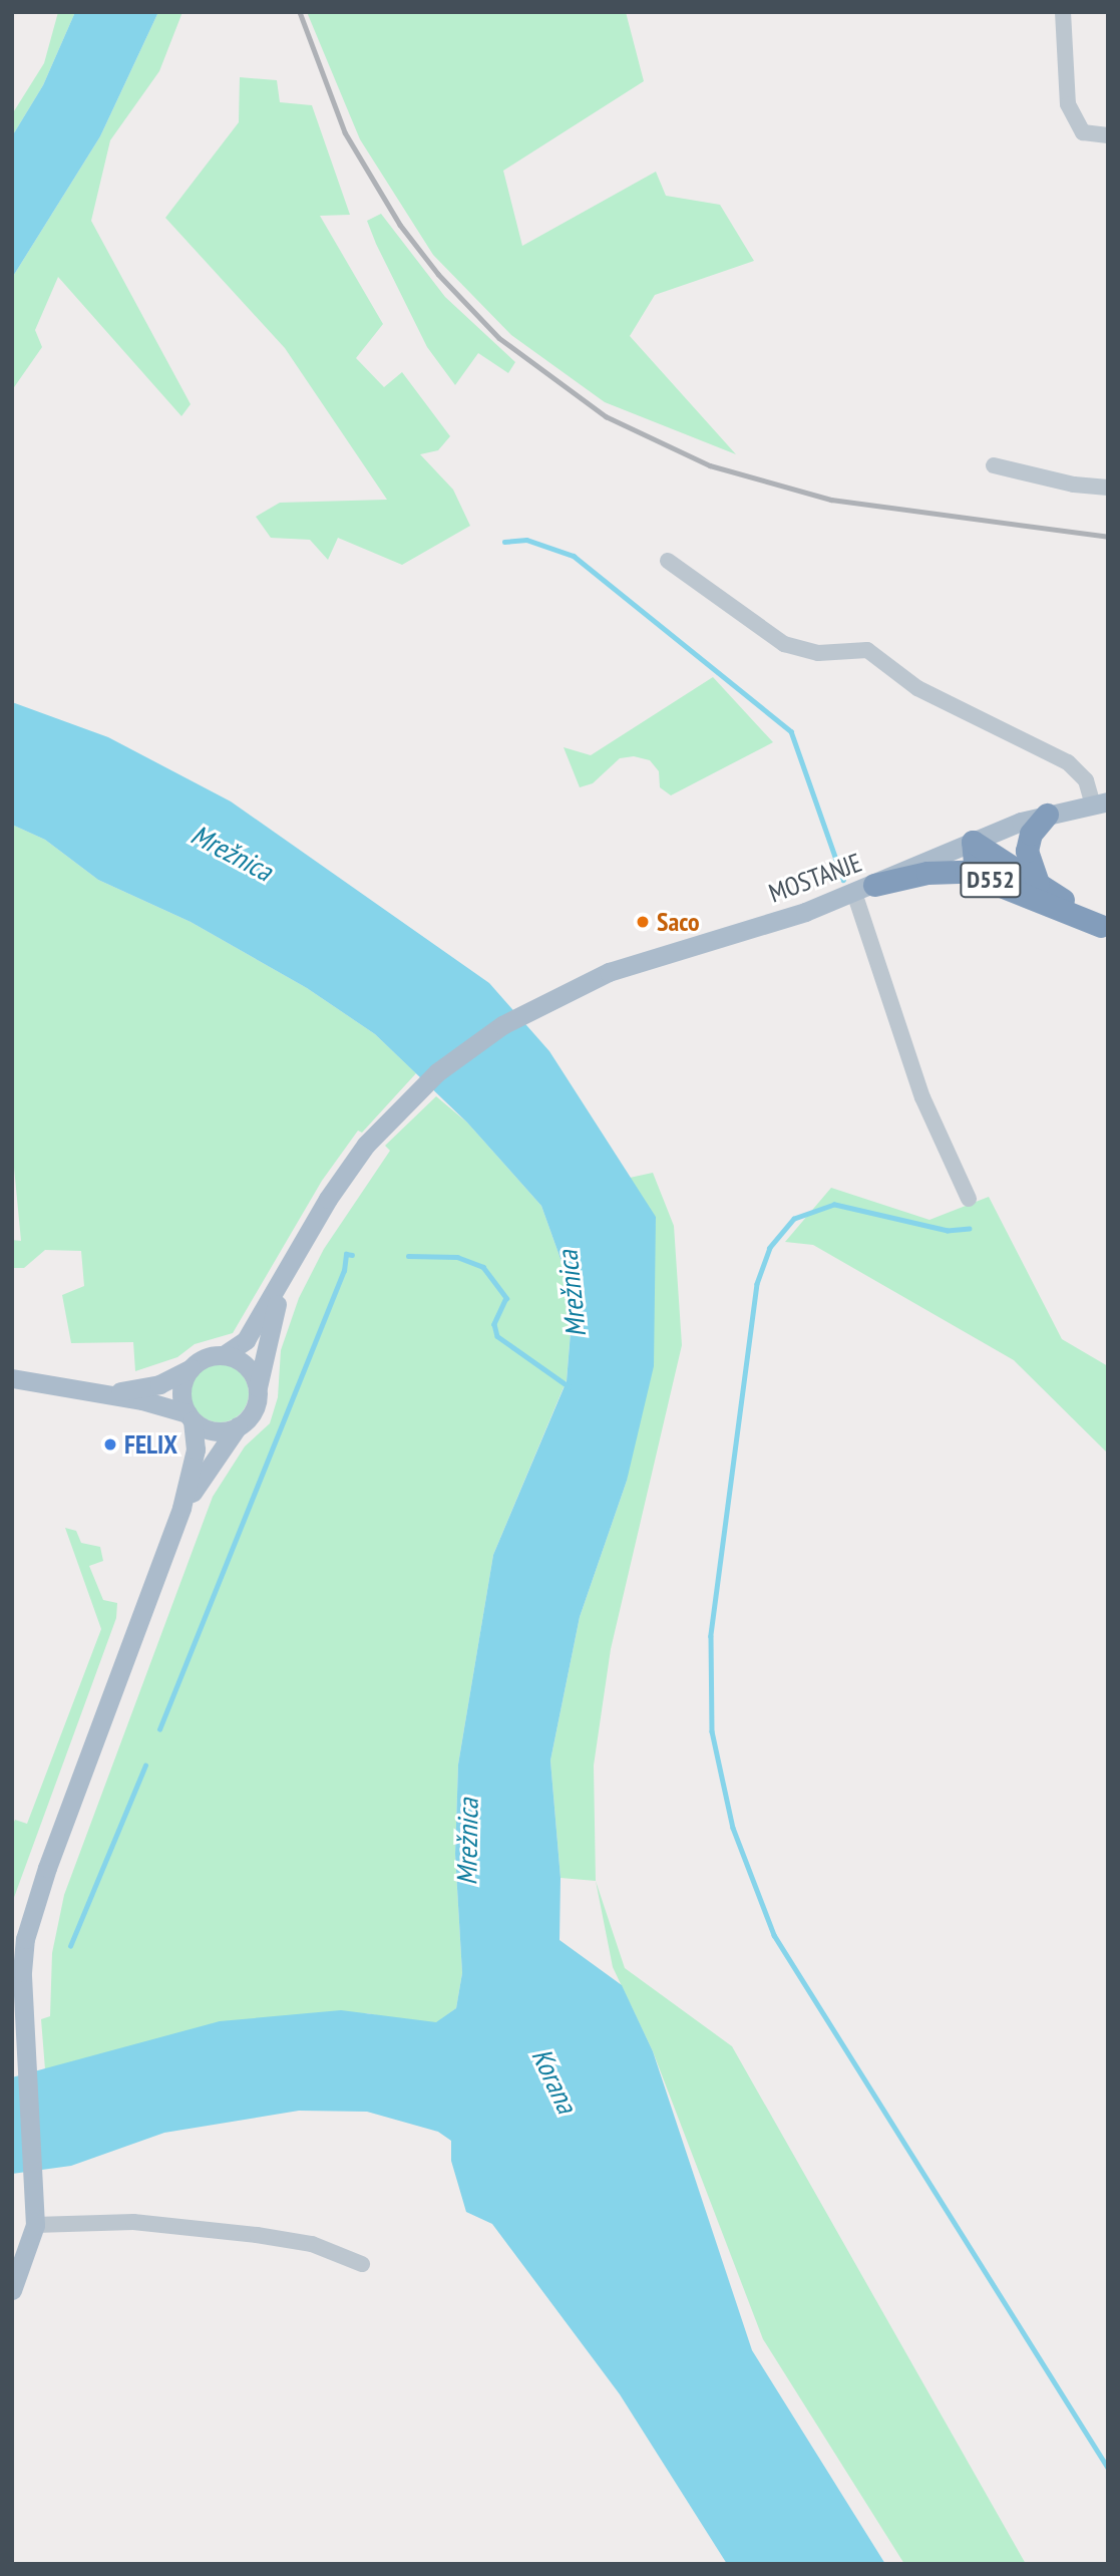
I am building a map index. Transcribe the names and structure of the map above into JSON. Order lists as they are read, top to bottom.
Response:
{
  "streets": {
    "highway": ["D552"],
    "main road": ["MOSTANJE"]
  },
  "crossings": [
    ["MOSTANJE", "D552"]
  ],
  "water": ["Mrežnica", "Korana"],
  "places": ["Saco", "FELIX"]
}
